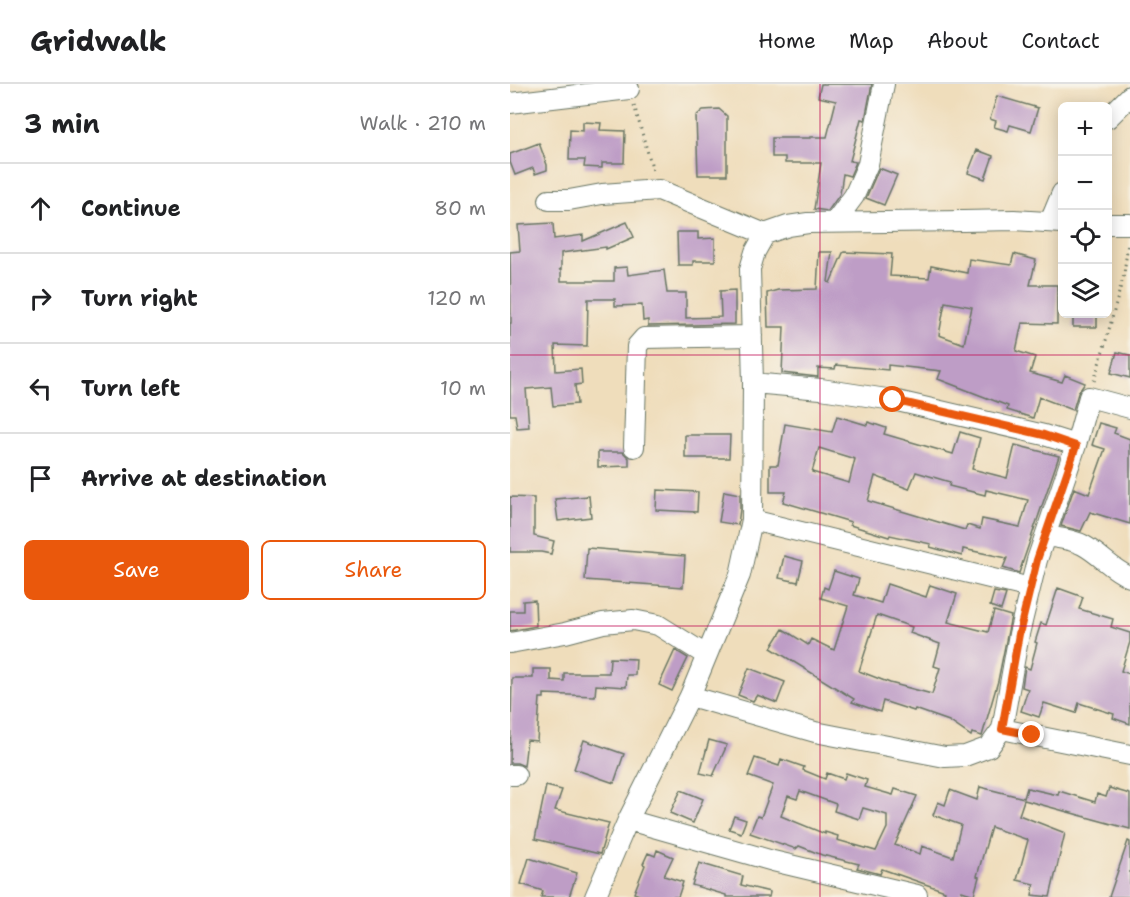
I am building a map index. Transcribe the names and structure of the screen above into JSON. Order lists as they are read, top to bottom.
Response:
{
  "page": {
    "header": "Gridwalk",
    "nav": [
      "Home",
      "Map",
      "About",
      "Contact"
    ],
    "heading": ["3 min", "Walk · 210 m"],
    "map_buttons": ["+", "−"],
    "list": [
      ["Continue", "80 m"],
      ["Turn right", "120 m"],
      ["Turn left", "10 m"],
      "Arrive at destination"
    ],
    "buttons": ["Save", "Share"]
  }
}
